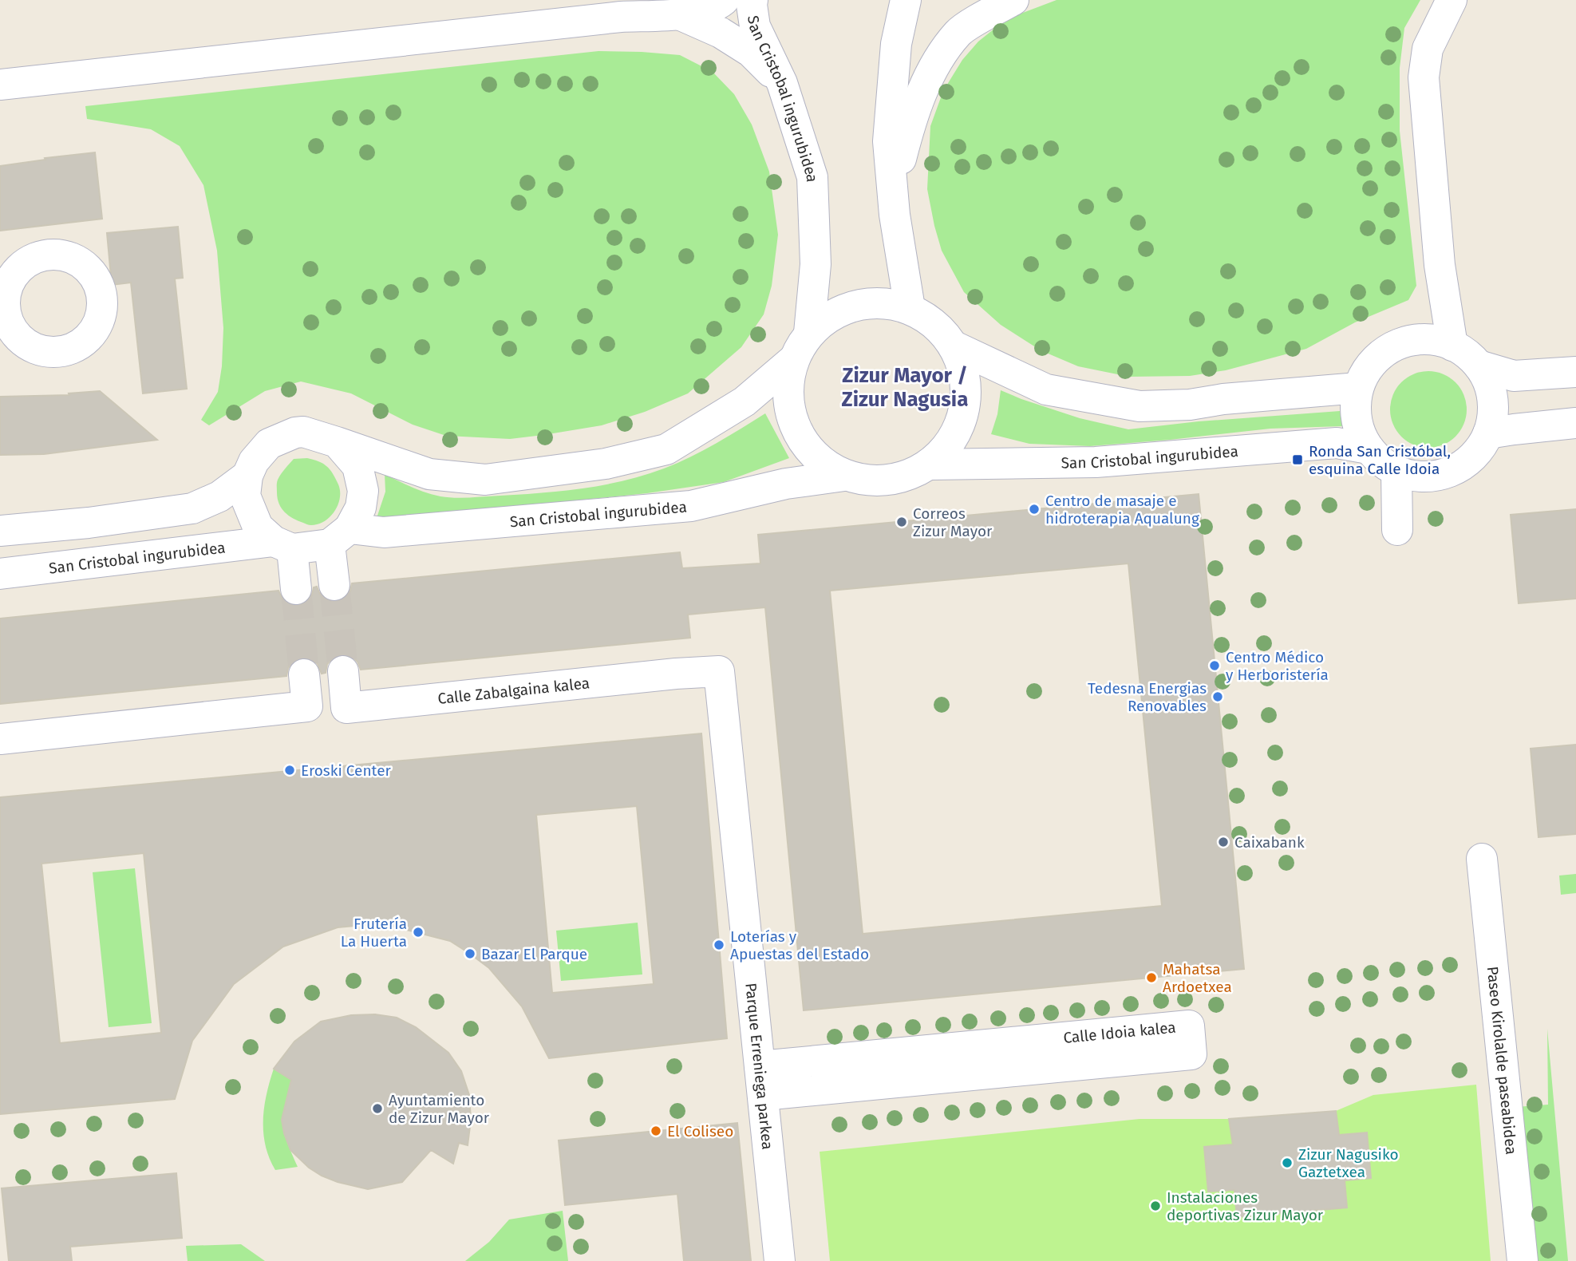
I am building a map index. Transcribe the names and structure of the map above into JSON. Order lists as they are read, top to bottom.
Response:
{
  "streets": {
    "street": [
      "San Cristobal ingurubidea",
      "Calle Zabalgaina kalea",
      "Calle Idoia kalea",
      "Paseo Kirolalde paseabidea",
      "Parque Erreniega parkea"
    ]
  },
  "crossings": [
    ["Calle Zabalgaina kalea", "Parque Erreniega parkea"],
    ["Calle Idoia kalea", "Parque Erreniega parkea"]
  ],
  "districts": ["Zizur Mayor / Zizur Nagusia"],
  "places": {
    "transit": ["Ronda San Cristóbal, esquina Calle Idoia"],
    "other": [
      "Centro de masaje e hidroterapia Aqualung",
      "Correos Zizur Mayor",
      "Centro Médico y Herboristería",
      "Tedesna Energias Renovables",
      "Eroski Center",
      "Caixabank",
      "Frutería La Huerta",
      "Loterías y Apuestas del Estado",
      "Bazar El Parque",
      "Mahatsa Ardoetxea",
      "Ayuntamiento de Zizur Mayor",
      "El Coliseo",
      "Zizur Nagusiko Gaztetxea",
      "Instalaciones deportivas Zizur Mayor"
    ]
  }
}
